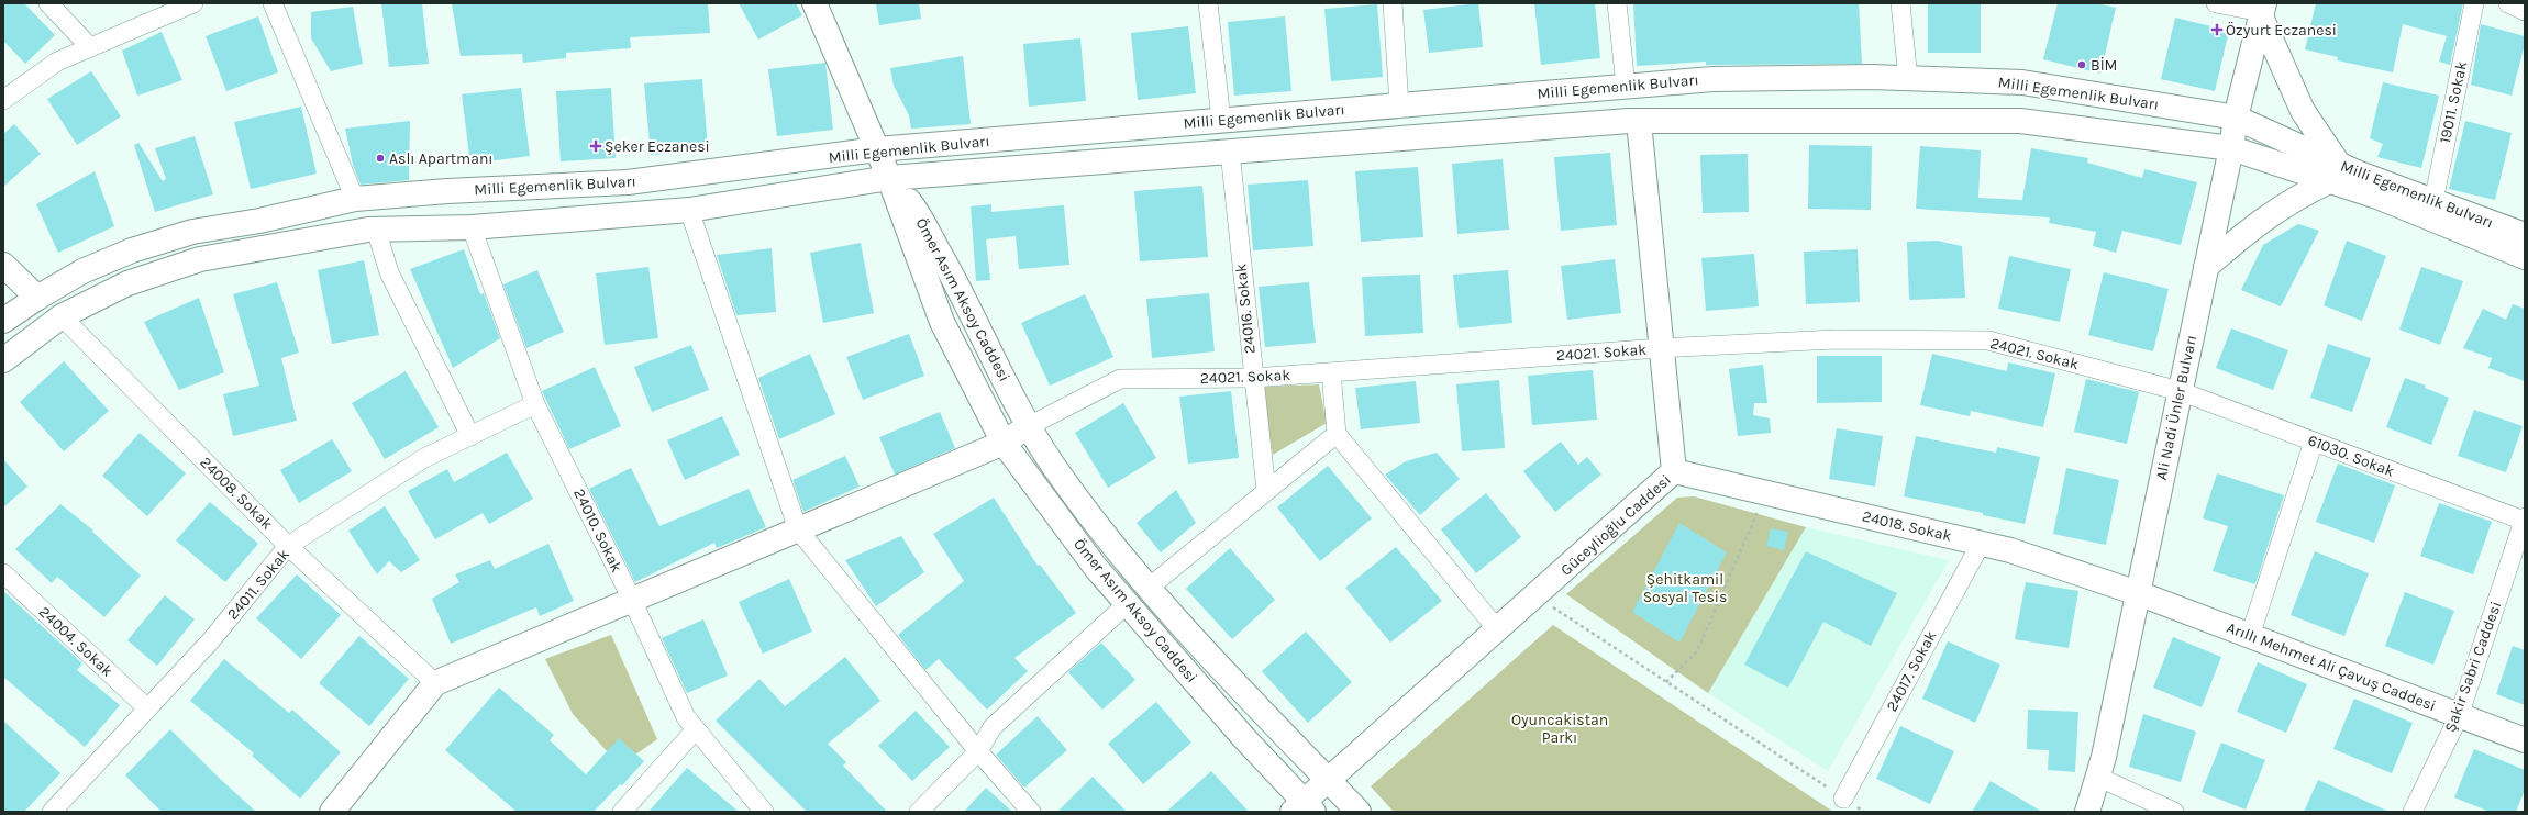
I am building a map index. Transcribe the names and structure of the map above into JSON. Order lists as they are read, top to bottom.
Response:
{
  "streets": {
    "main road": [
      "Milli Egemenlik Bulvarı",
      "Ömer Asım Aksoy Caddesi",
      "Ali Nadi Ünler Bulvarı",
      "Güceylioğlu Caddesi",
      "24018. Sokak",
      "Arıllı Mehmet Ali Çavuş Caddesi"
    ],
    "street": [
      "19011. Sokak",
      "24016. Sokak",
      "24021. Sokak",
      "61030. Sokak",
      "24008. Sokak",
      "24010. Sokak",
      "24011. Sokak",
      "24004. Sokak",
      "Şakir Sabri Caddesi",
      "24017. Sokak"
    ]
  },
  "crossings": [
    ["Milli Egemenlik Bulvarı", "19011. Sokak"],
    ["Milli Egemenlik Bulvarı", "Ömer Asım Aksoy Caddesi"],
    ["Milli Egemenlik Bulvarı", "24016. Sokak"],
    ["Milli Egemenlik Bulvarı", "Ali Nadi Ünler Bulvarı"],
    ["Milli Egemenlik Bulvarı", "24008. Sokak"],
    ["Milli Egemenlik Bulvarı", "Güceylioğlu Caddesi"],
    ["Milli Egemenlik Bulvarı", "24010. Sokak"],
    ["Ömer Asım Aksoy Caddesi", "24021. Sokak"],
    ["Ömer Asım Aksoy Caddesi", "Güceylioğlu Caddesi"],
    ["24016. Sokak", "24021. Sokak"],
    ["24021. Sokak", "Ali Nadi Ünler Bulvarı"],
    ["24021. Sokak", "61030. Sokak"],
    ["24021. Sokak", "Güceylioğlu Caddesi"],
    ["Ali Nadi Ünler Bulvarı", "61030. Sokak"],
    ["Ali Nadi Ünler Bulvarı", "24018. Sokak"],
    ["Ali Nadi Ünler Bulvarı", "Arıllı Mehmet Ali Çavuş Caddesi"],
    ["61030. Sokak", "Şakir Sabri Caddesi"],
    ["24008. Sokak", "24011. Sokak"],
    ["Güceylioğlu Caddesi", "24018. Sokak"],
    ["24018. Sokak", "Arıllı Mehmet Ali Çavuş Caddesi"],
    ["24018. Sokak", "24017. Sokak"],
    ["24010. Sokak", "24011. Sokak"],
    ["24011. Sokak", "24004. Sokak"],
    ["Arıllı Mehmet Ali Çavuş Caddesi", "Şakir Sabri Caddesi"]
  ],
  "parks": ["Şehitkamil Sosyal Tesis", "Oyuncakistan Parkı"],
  "places": {
    "health": ["Özyurt Eczanesi", "Şeker Eczanesi"],
    "other": ["BİM", "Aslı Apartmanı"]
  }
}
